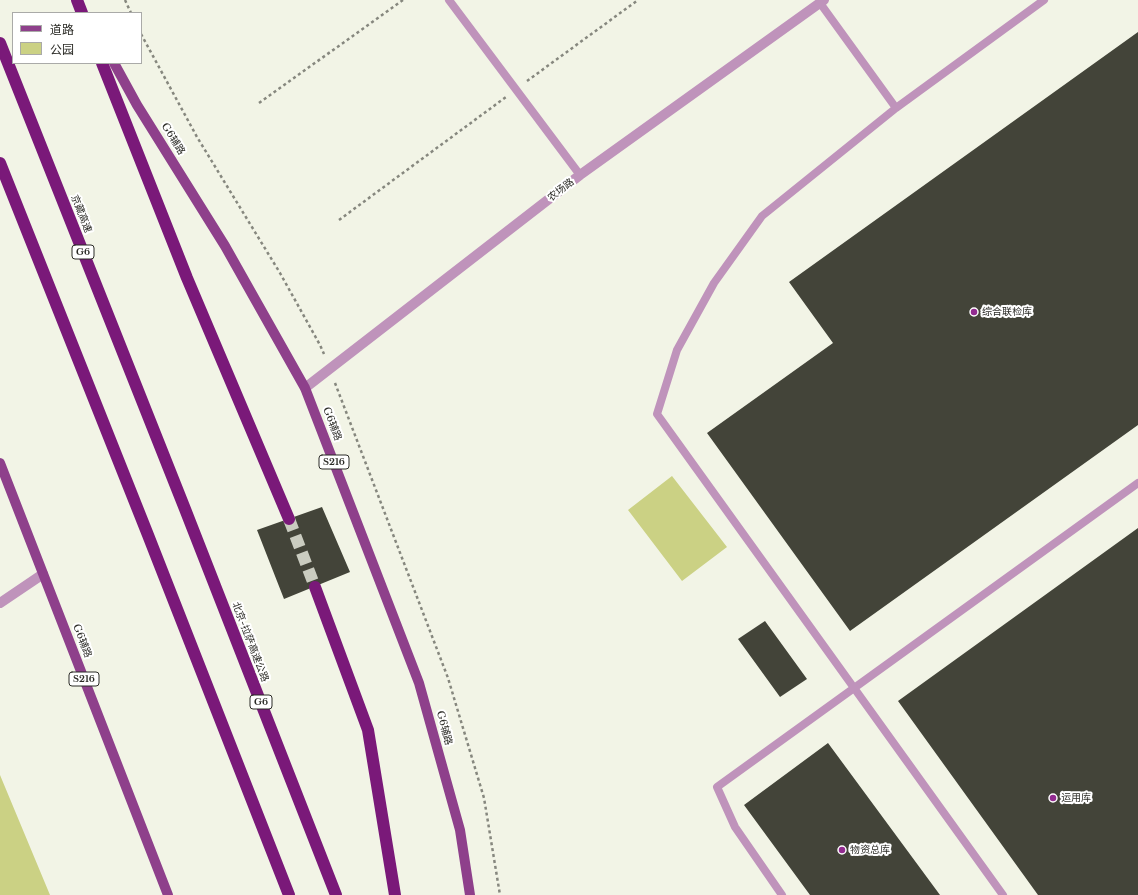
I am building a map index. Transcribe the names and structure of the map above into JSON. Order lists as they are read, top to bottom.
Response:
{
  "streets": {
    "highway": ["京藏高速", "G6", "北京-拉萨高速公路"],
    "main road": ["G6辅路", "S216"],
    "street": ["农场路"]
  },
  "crossings": [
    ["G6辅路", "农场路"],
    ["京藏高速", "北京-拉萨高速公路"]
  ],
  "places": ["综合联检库", "运用库", "物资总库"],
  "legend": ["道路", "公园"]
}
